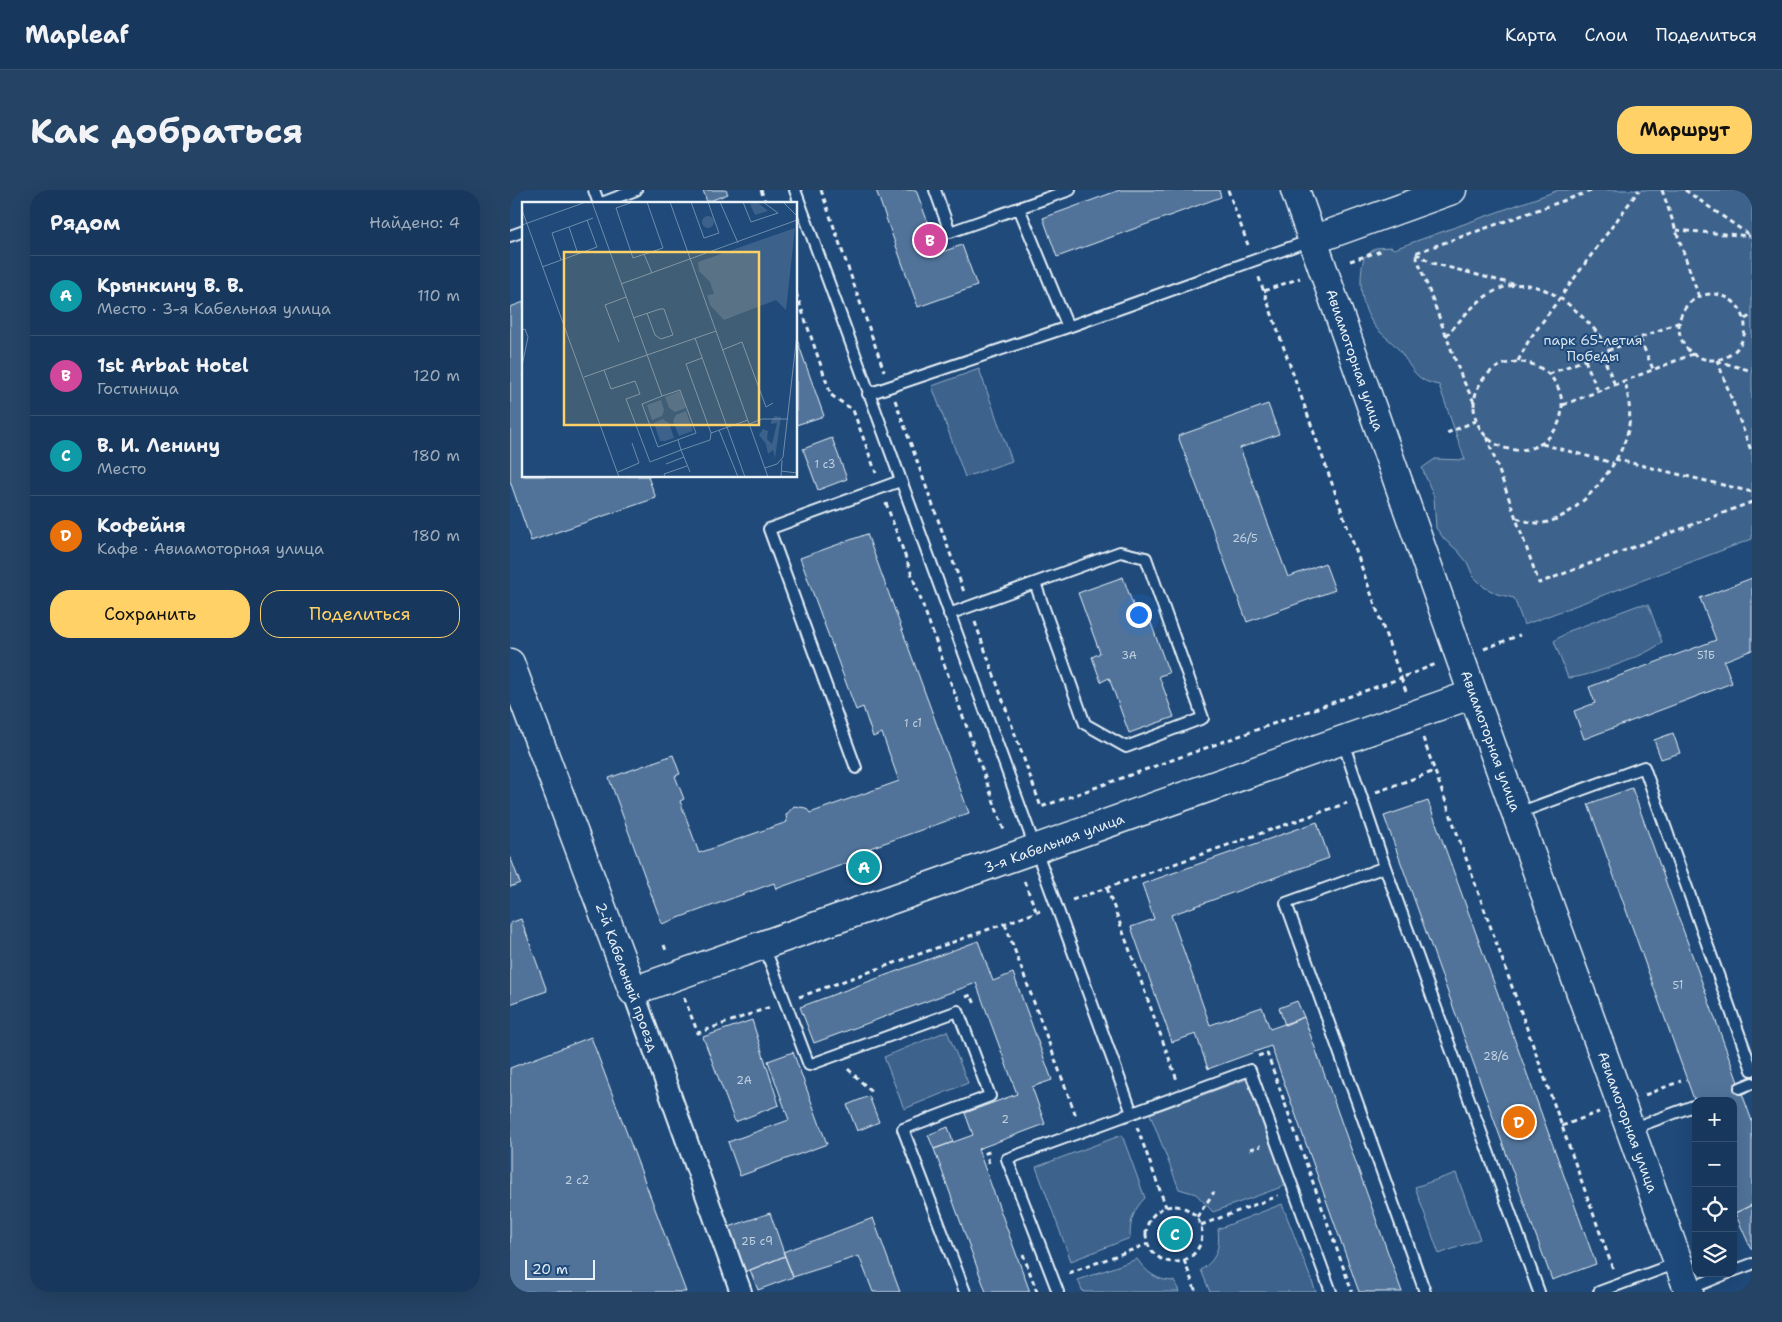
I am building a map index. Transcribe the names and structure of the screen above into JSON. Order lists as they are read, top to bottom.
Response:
{
  "streets": {
    "street": ["Авиамоторная улица", "3-я Кабельная улица", "2-й Кабельный проезд"]
  },
  "crossings": [
    ["Авиамоторная улица", "3-я Кабельная улица"],
    ["3-я Кабельная улица", "2-й Кабельный проезд"]
  ],
  "parks": ["парк 65-летия Победы"],
  "house_numbers": [
    "1 с3",
    "26/5",
    "3А",
    "51Б",
    "1 с1",
    "51",
    "28/6",
    "2А",
    "2",
    "2 с2",
    "2Б с9"
  ],
  "scale_bar": "20 m",
  "page": {
    "header": "Mapleaf",
    "nav": ["Карта", "Слои", "Поделиться"],
    "buttons": [
      "Маршрут",
      ["Сохранить", "Поделиться"]
    ],
    "title": "Как добраться",
    "heading": ["Рядом", "Найдено: 4"],
    "pins": [
      "B",
      "A",
      "D",
      "C"
    ],
    "list": [
      {
        "mark": "A",
        "name": "Крынкину В. В.",
        "note": "Место · 3-я Кабельная улица",
        "value": "110 m"
      },
      {
        "mark": "B",
        "name": "1st Arbat Hotel",
        "note": "Гостиница",
        "value": "120 m"
      },
      {
        "mark": "C",
        "name": "В. И. Ленину",
        "note": "Место",
        "value": "180 m"
      },
      {
        "mark": "D",
        "name": "Кофейня",
        "note": "Кафе · Авиамоторная улица",
        "value": "180 m"
      }
    ],
    "map_buttons": ["+", "−"],
    "scale": "20 m"
  }
}
